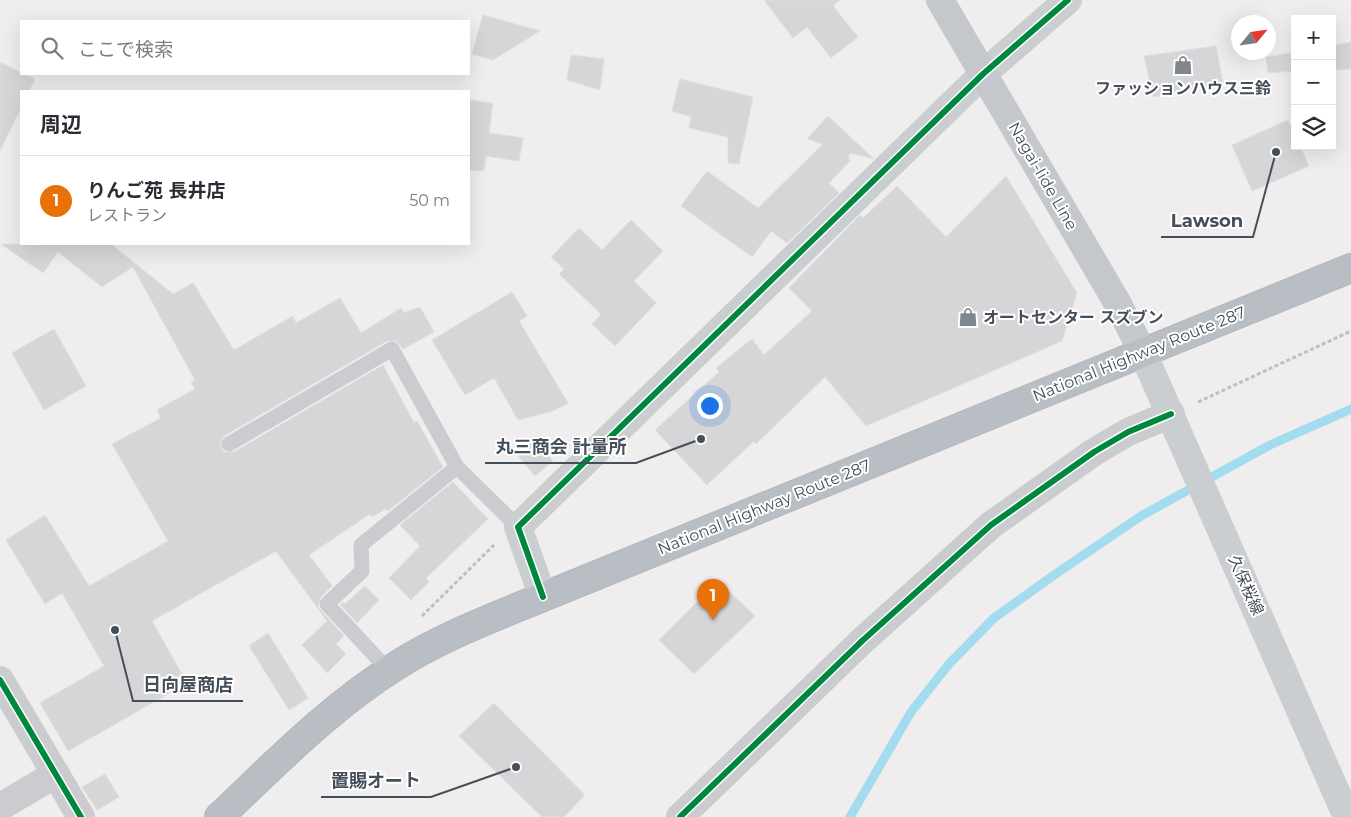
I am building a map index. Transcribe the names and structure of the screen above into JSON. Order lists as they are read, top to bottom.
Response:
{
  "streets": {
    "highway": ["National Highway Route 287"],
    "main road": ["Nagai-Iide Line"],
    "street": ["久保桜線"]
  },
  "crossings": [
    ["Nagai-Iide Line", "National Highway Route 287"],
    ["Nagai-Iide Line", "久保桜線"],
    ["National Highway Route 287", "久保桜線"]
  ],
  "places": {
    "shop": ["ファッションハウス三鈴", "オートセンター スズブン"],
    "other": [
      "Lawson",
      "丸三商会 計量所",
      "日向屋商店",
      "置賜オート"
    ]
  },
  "north": "top right",
  "page": {
    "map_buttons": ["+", "−"],
    "search": "ここで検索",
    "heading": "周辺",
    "list": [
      {
        "mark": "1",
        "name": "りんご苑 長井店",
        "note": "レストラン",
        "value": "50 m"
      }
    ],
    "pins": "1"
  }
}
